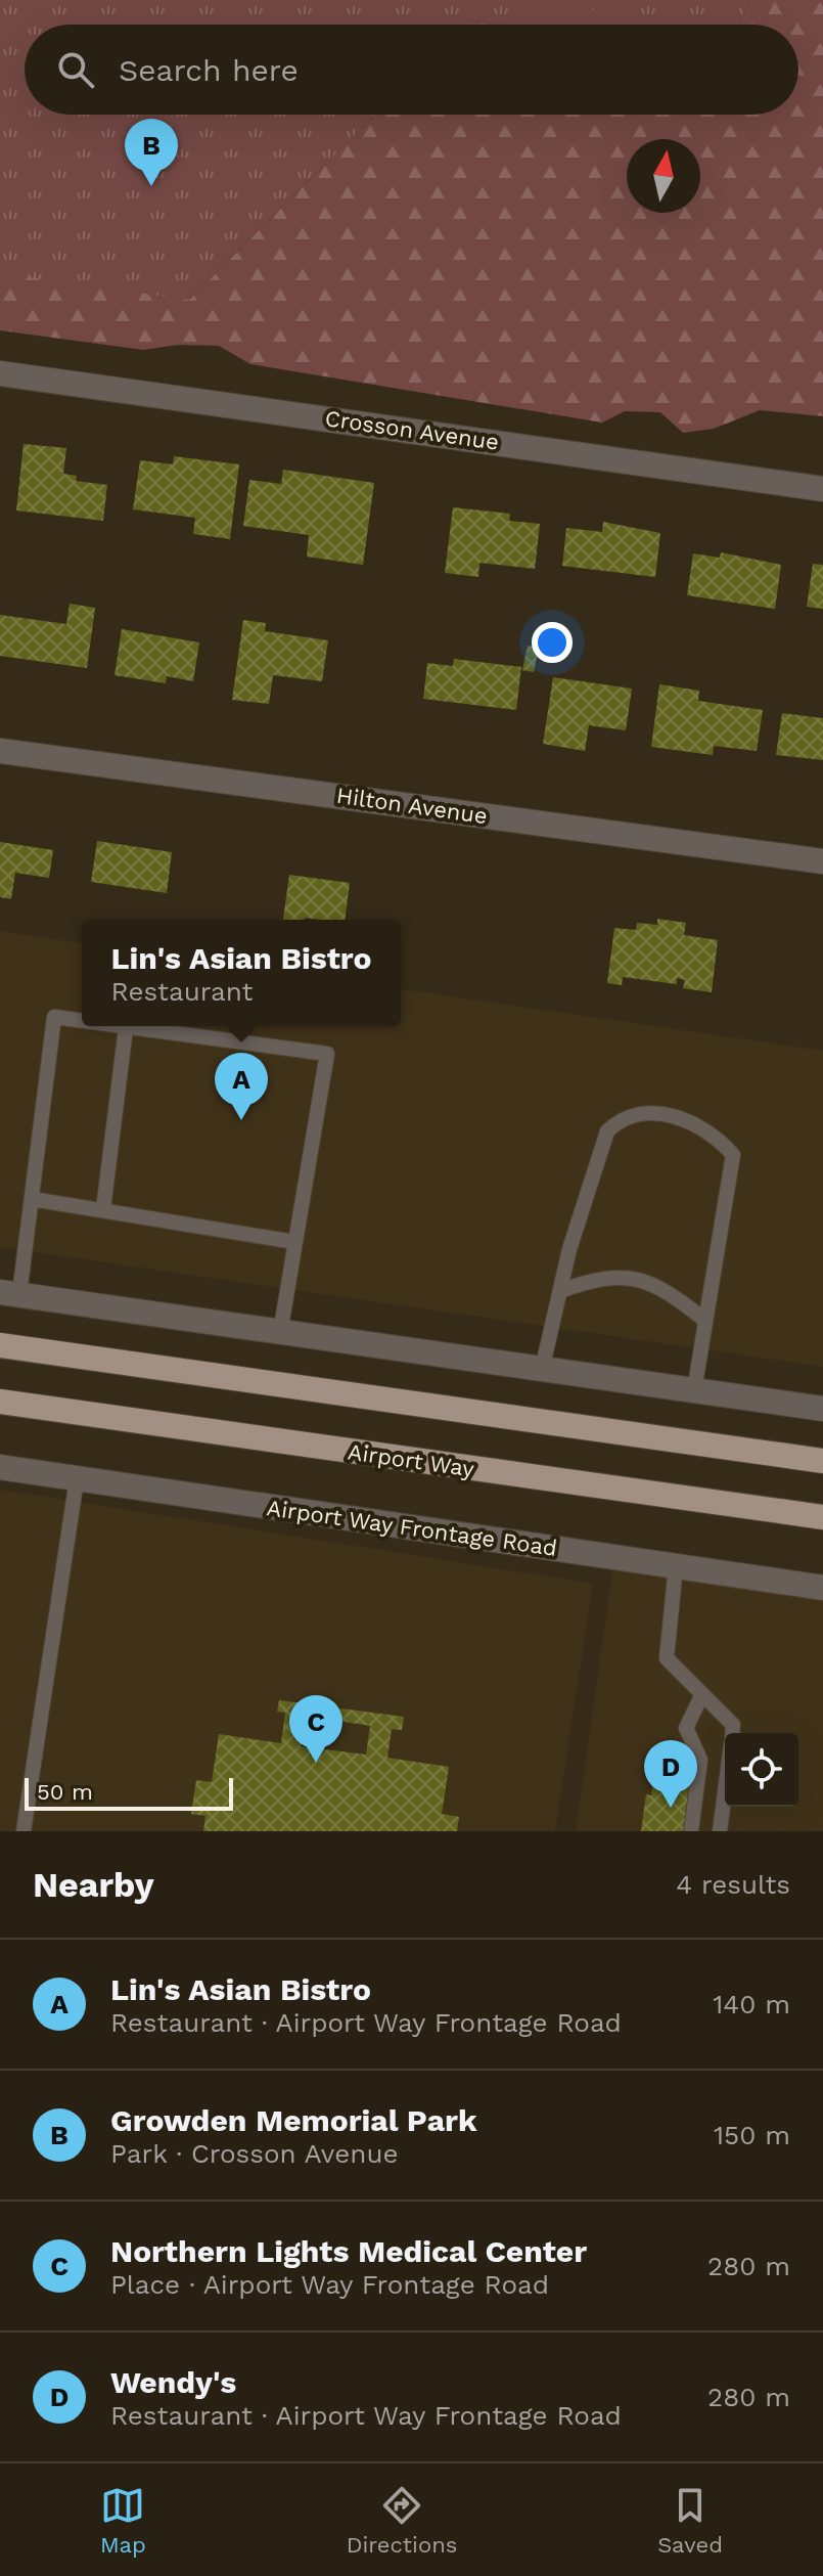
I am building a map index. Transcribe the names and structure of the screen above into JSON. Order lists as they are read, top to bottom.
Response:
{
  "streets": {
    "main road": ["Airport Way"],
    "street": ["Crosson Avenue", "Hilton Avenue", "Airport Way Frontage Road"]
  },
  "scale_bar": "50 m",
  "north": "top",
  "page": {
    "search": "Search here",
    "pins": [
      "B",
      "A",
      "C",
      "D"
    ],
    "popup": ["Lin's Asian Bistro", "Restaurant"],
    "scale": "50 m",
    "heading": ["Nearby", "4 results"],
    "list": [
      {
        "mark": "A",
        "name": "Lin's Asian Bistro",
        "note": "Restaurant · Airport Way Frontage Road",
        "value": "140 m"
      },
      {
        "mark": "B",
        "name": "Growden Memorial Park",
        "note": "Park · Crosson Avenue",
        "value": "150 m"
      },
      {
        "mark": "C",
        "name": "Northern Lights Medical Center",
        "note": "Place · Airport Way Frontage Road",
        "value": "280 m"
      },
      {
        "mark": "D",
        "name": "Wendy's",
        "note": "Restaurant · Airport Way Frontage Road",
        "value": "280 m"
      }
    ],
    "nav": ["Map", "Directions", "Saved"]
  }
}
